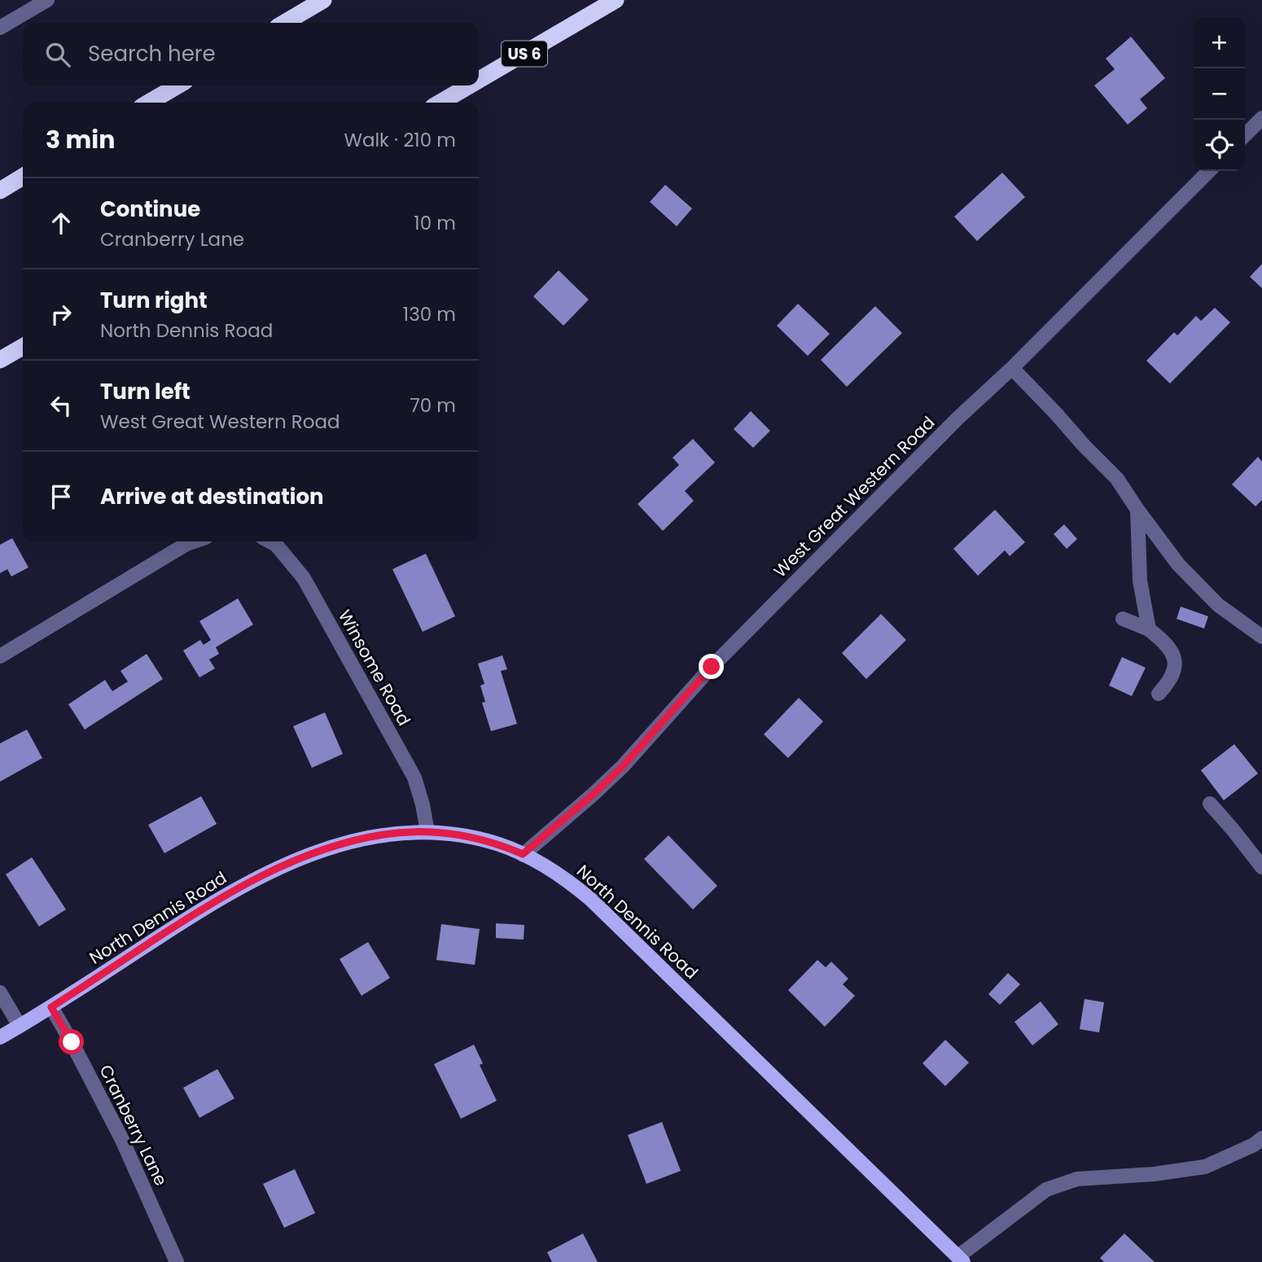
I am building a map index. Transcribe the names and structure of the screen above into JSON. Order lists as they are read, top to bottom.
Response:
{
  "streets": {
    "highway": ["US 6"],
    "main road": ["North Dennis Road"],
    "street": ["West Great Western Road", "Winsome Road", "Cranberry Lane"]
  },
  "crossings": [
    ["West Great Western Road", "North Dennis Road"],
    ["Winsome Road", "North Dennis Road"],
    ["North Dennis Road", "Cranberry Lane"]
  ],
  "page": {
    "map_buttons": ["+", "−"],
    "search": "Search here",
    "heading": ["3 min", "Walk · 210 m"],
    "list": [
      ["Continue", "Cranberry Lane", "10 m"],
      ["Turn right", "North Dennis Road", "130 m"],
      ["Turn left", "West Great Western Road", "70 m"],
      "Arrive at destination"
    ]
  }
}
